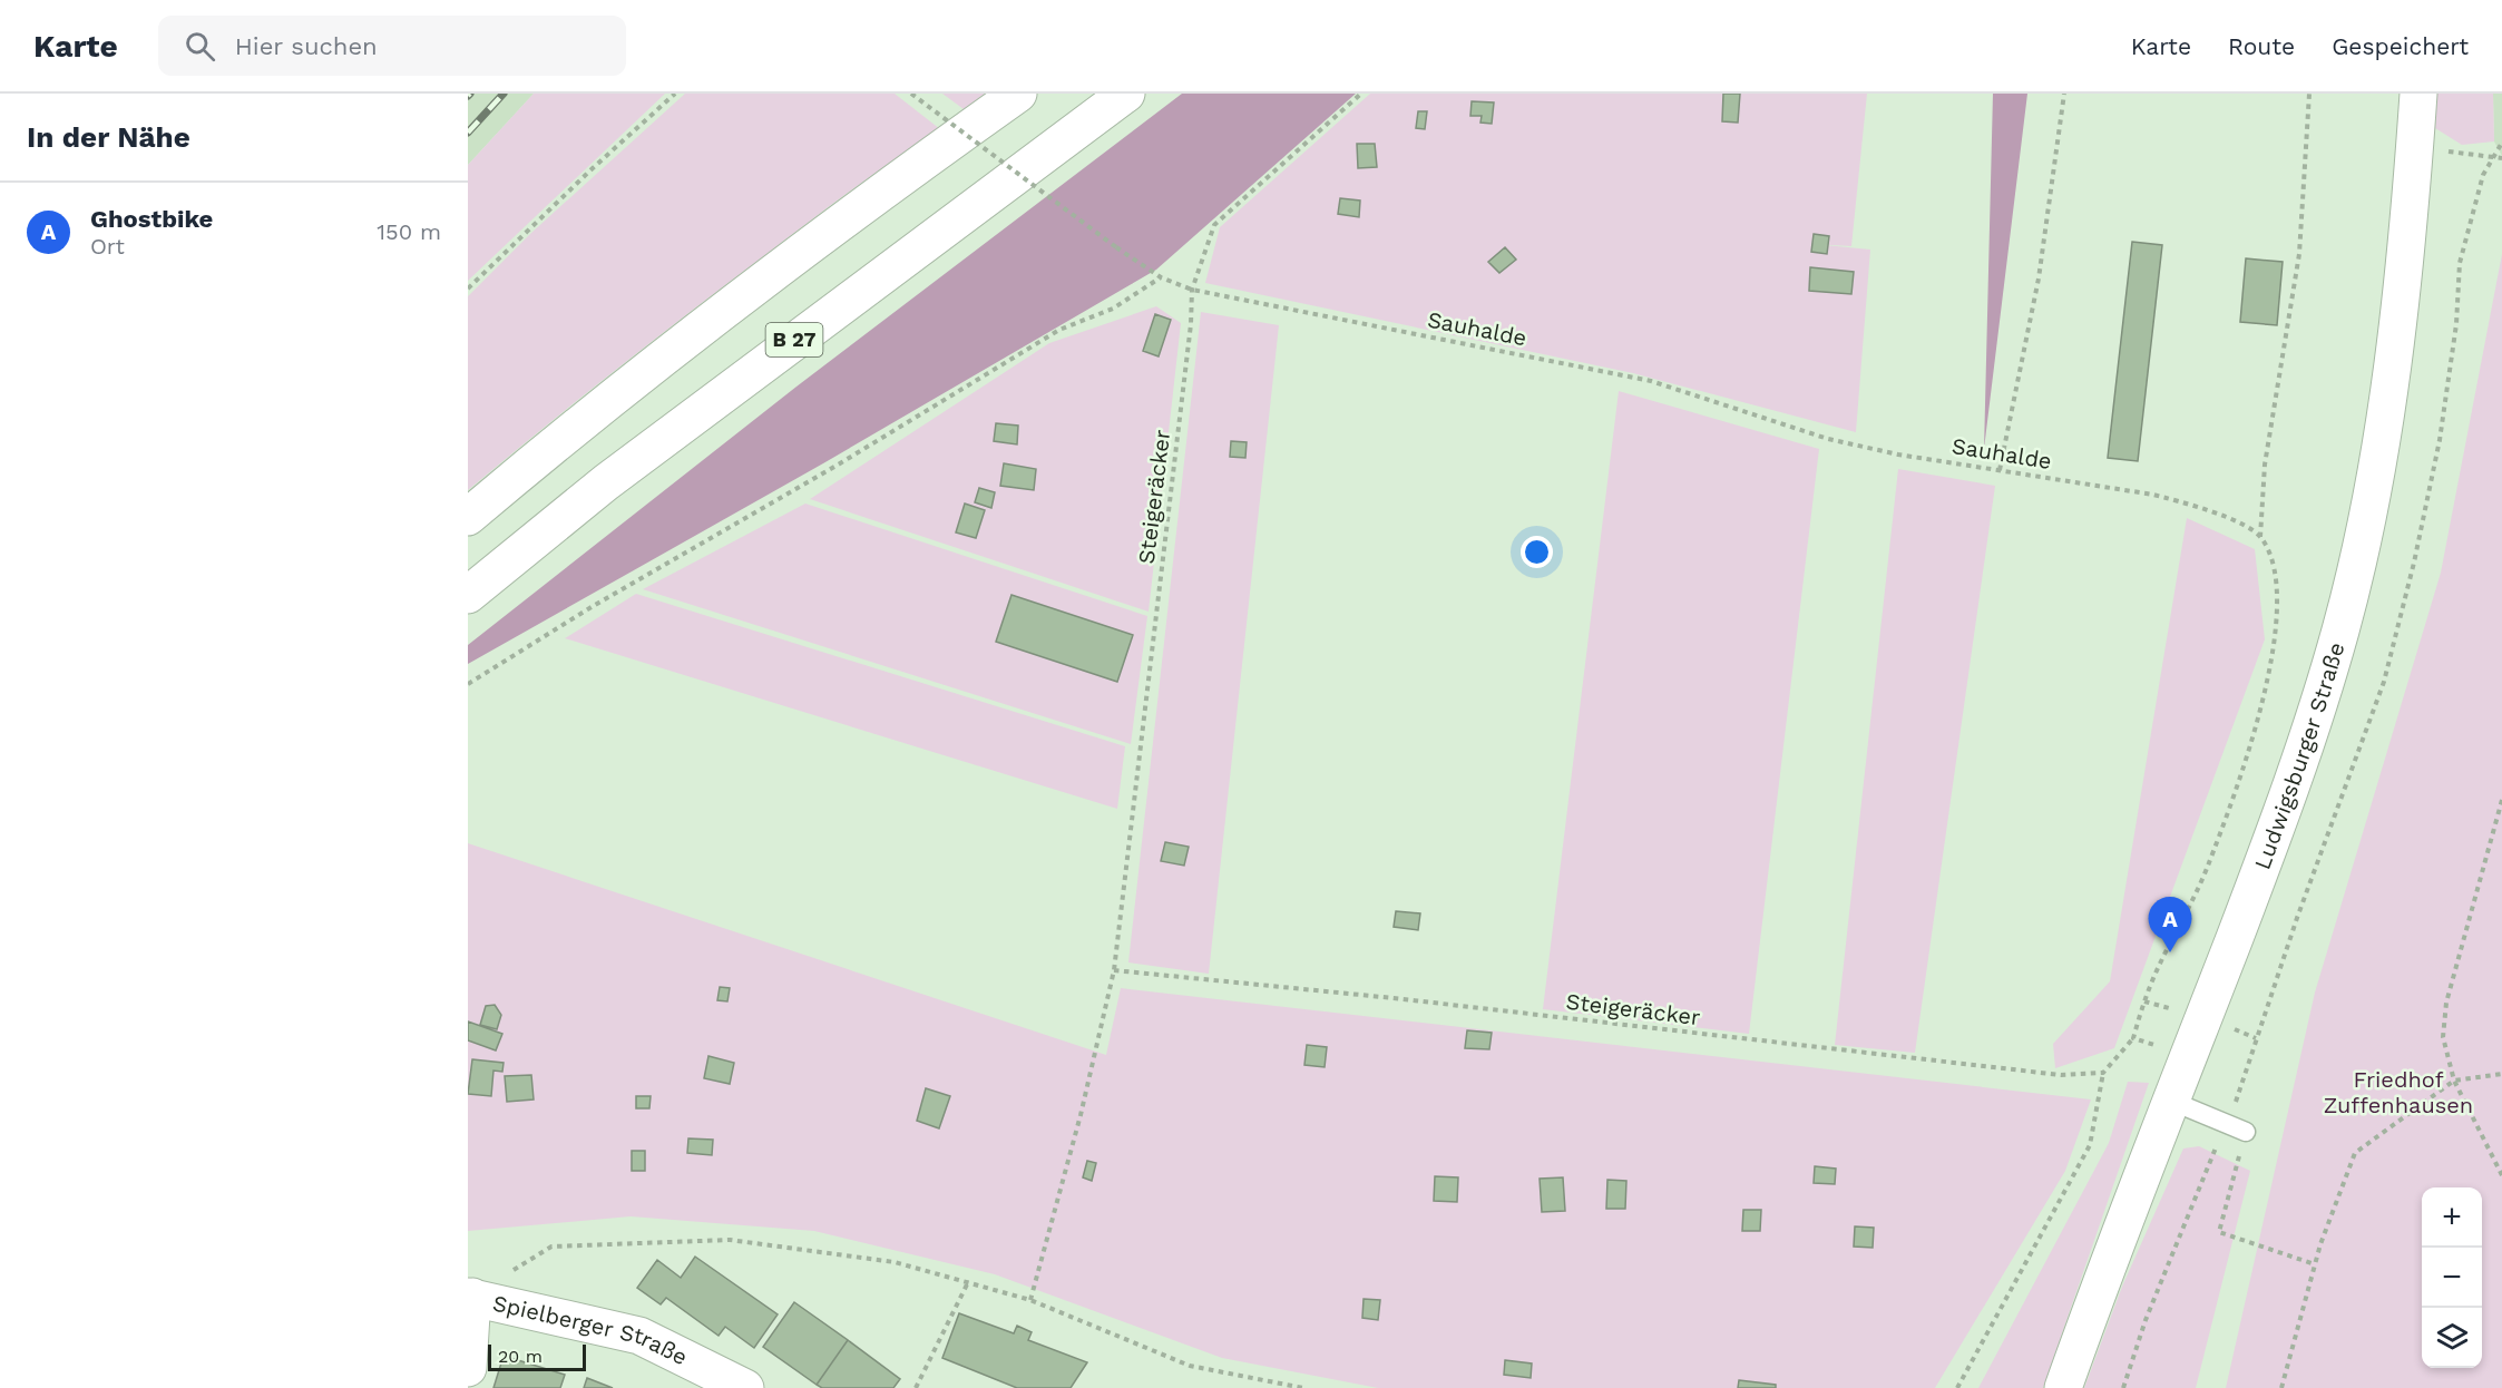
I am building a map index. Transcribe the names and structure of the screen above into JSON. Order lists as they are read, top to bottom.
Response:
{
  "streets": {
    "main road": ["B 27", "Ludwigsburger Straße", "Spielberger Straße"],
    "path": ["Sauhalde", "Steigeräcker"]
  },
  "crossings": [
    ["Sauhalde", "Steigeräcker"]
  ],
  "parks": ["Friedhof Zuffenhausen"],
  "scale_bar": "20 m",
  "page": {
    "header": "Karte",
    "search": "Hier suchen",
    "nav": ["Karte", "Route", "Gespeichert"],
    "heading": "In der Nähe",
    "list": [
      {
        "mark": "A",
        "name": "Ghostbike",
        "note": "Ort",
        "value": "150 m"
      }
    ],
    "pins": "A",
    "map_buttons": ["+", "−"],
    "scale": "20 m"
  }
}
